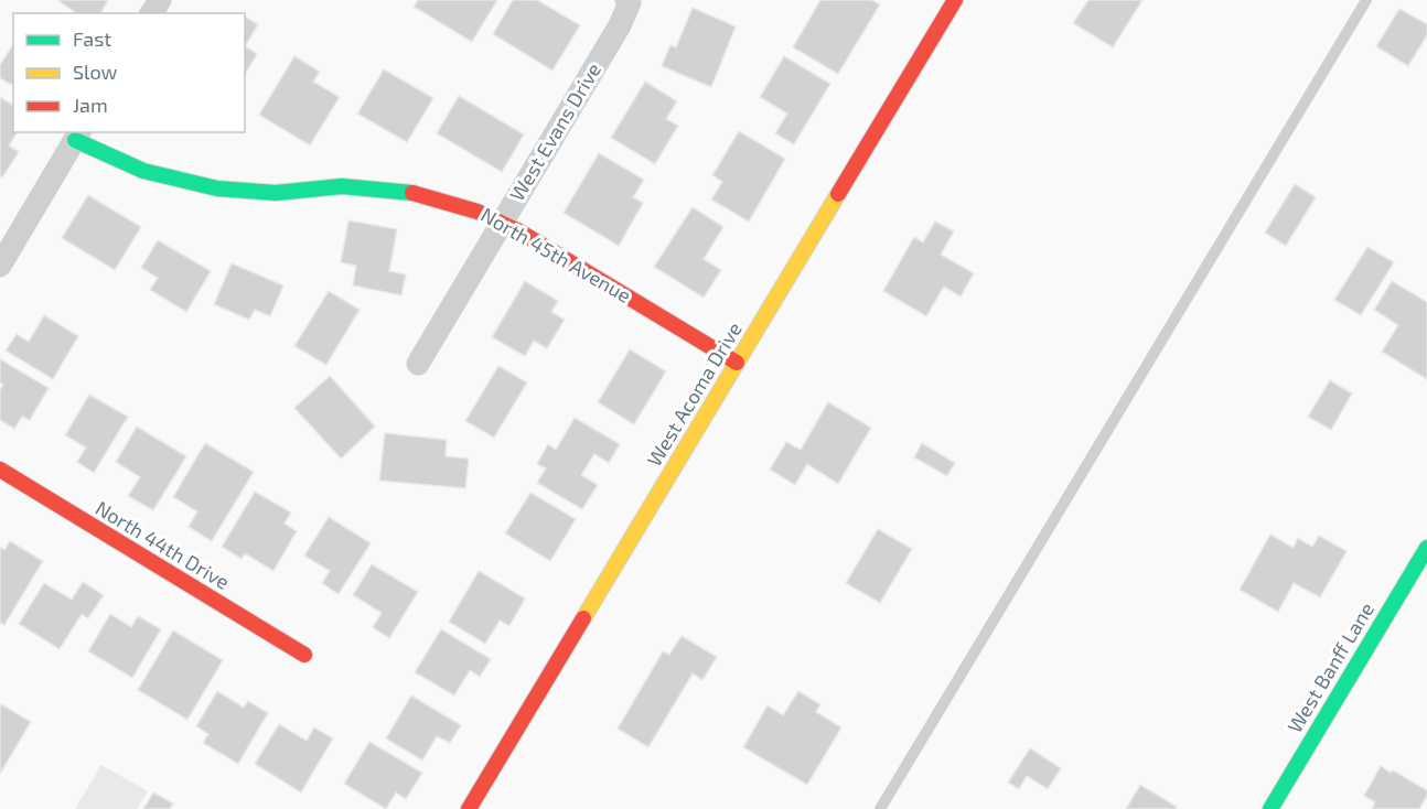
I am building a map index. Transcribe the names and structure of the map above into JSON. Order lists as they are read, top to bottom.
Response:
{
  "streets": {
    "street": [
      "West Evans Drive",
      "North 45th Avenue",
      "West Acoma Drive",
      "North 44th Drive",
      "West Banff Lane"
    ]
  },
  "crossings": [
    ["West Evans Drive", "North 45th Avenue"],
    ["North 45th Avenue", "West Acoma Drive"]
  ],
  "legend": ["Fast", "Slow", "Jam"]
}
